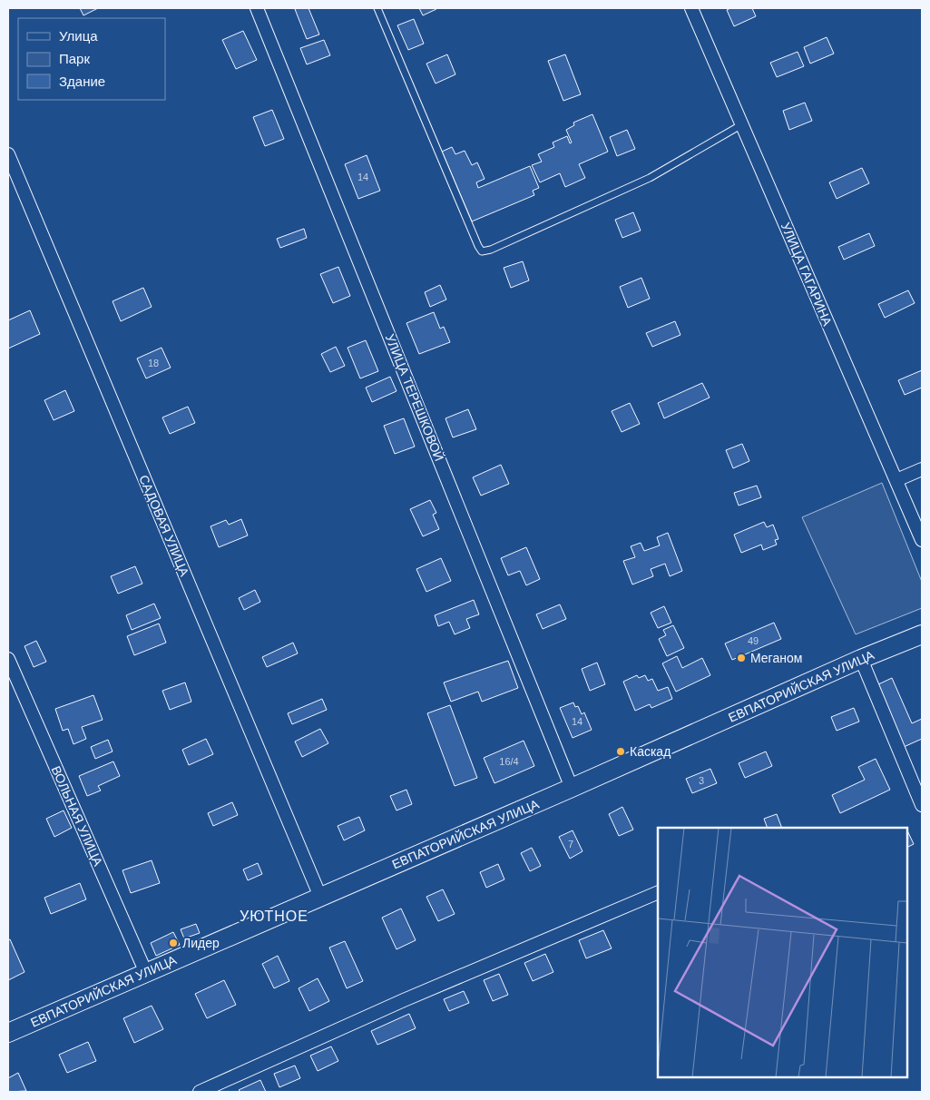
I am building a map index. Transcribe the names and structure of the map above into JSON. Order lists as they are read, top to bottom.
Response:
{
  "streets": {
    "main road": ["ЕВПАТОРИЙСКАЯ УЛИЦА"],
    "street": [
      "УЛИЦА ГАГАРИНА",
      "УЛИЦА ТЕРЕШКОВОЙ",
      "САДОВАЯ УЛИЦА",
      "ВОЛЬНАЯ УЛИЦА"
    ]
  },
  "crossings": [
    ["УЛИЦА ТЕРЕШКОВОЙ", "ЕВПАТОРИЙСКАЯ УЛИЦА"],
    ["САДОВАЯ УЛИЦА", "ЕВПАТОРИЙСКАЯ УЛИЦА"],
    ["ЕВПАТОРИЙСКАЯ УЛИЦА", "ВОЛЬНАЯ УЛИЦА"]
  ],
  "districts": ["УЮТНОЕ"],
  "places": ["Меганом", "Каскад", "Лидер"],
  "house_numbers": [
    "14",
    "18",
    "49",
    "14",
    "16/4",
    "3",
    "7"
  ],
  "legend": ["Улица", "Парк", "Здание"]
}
